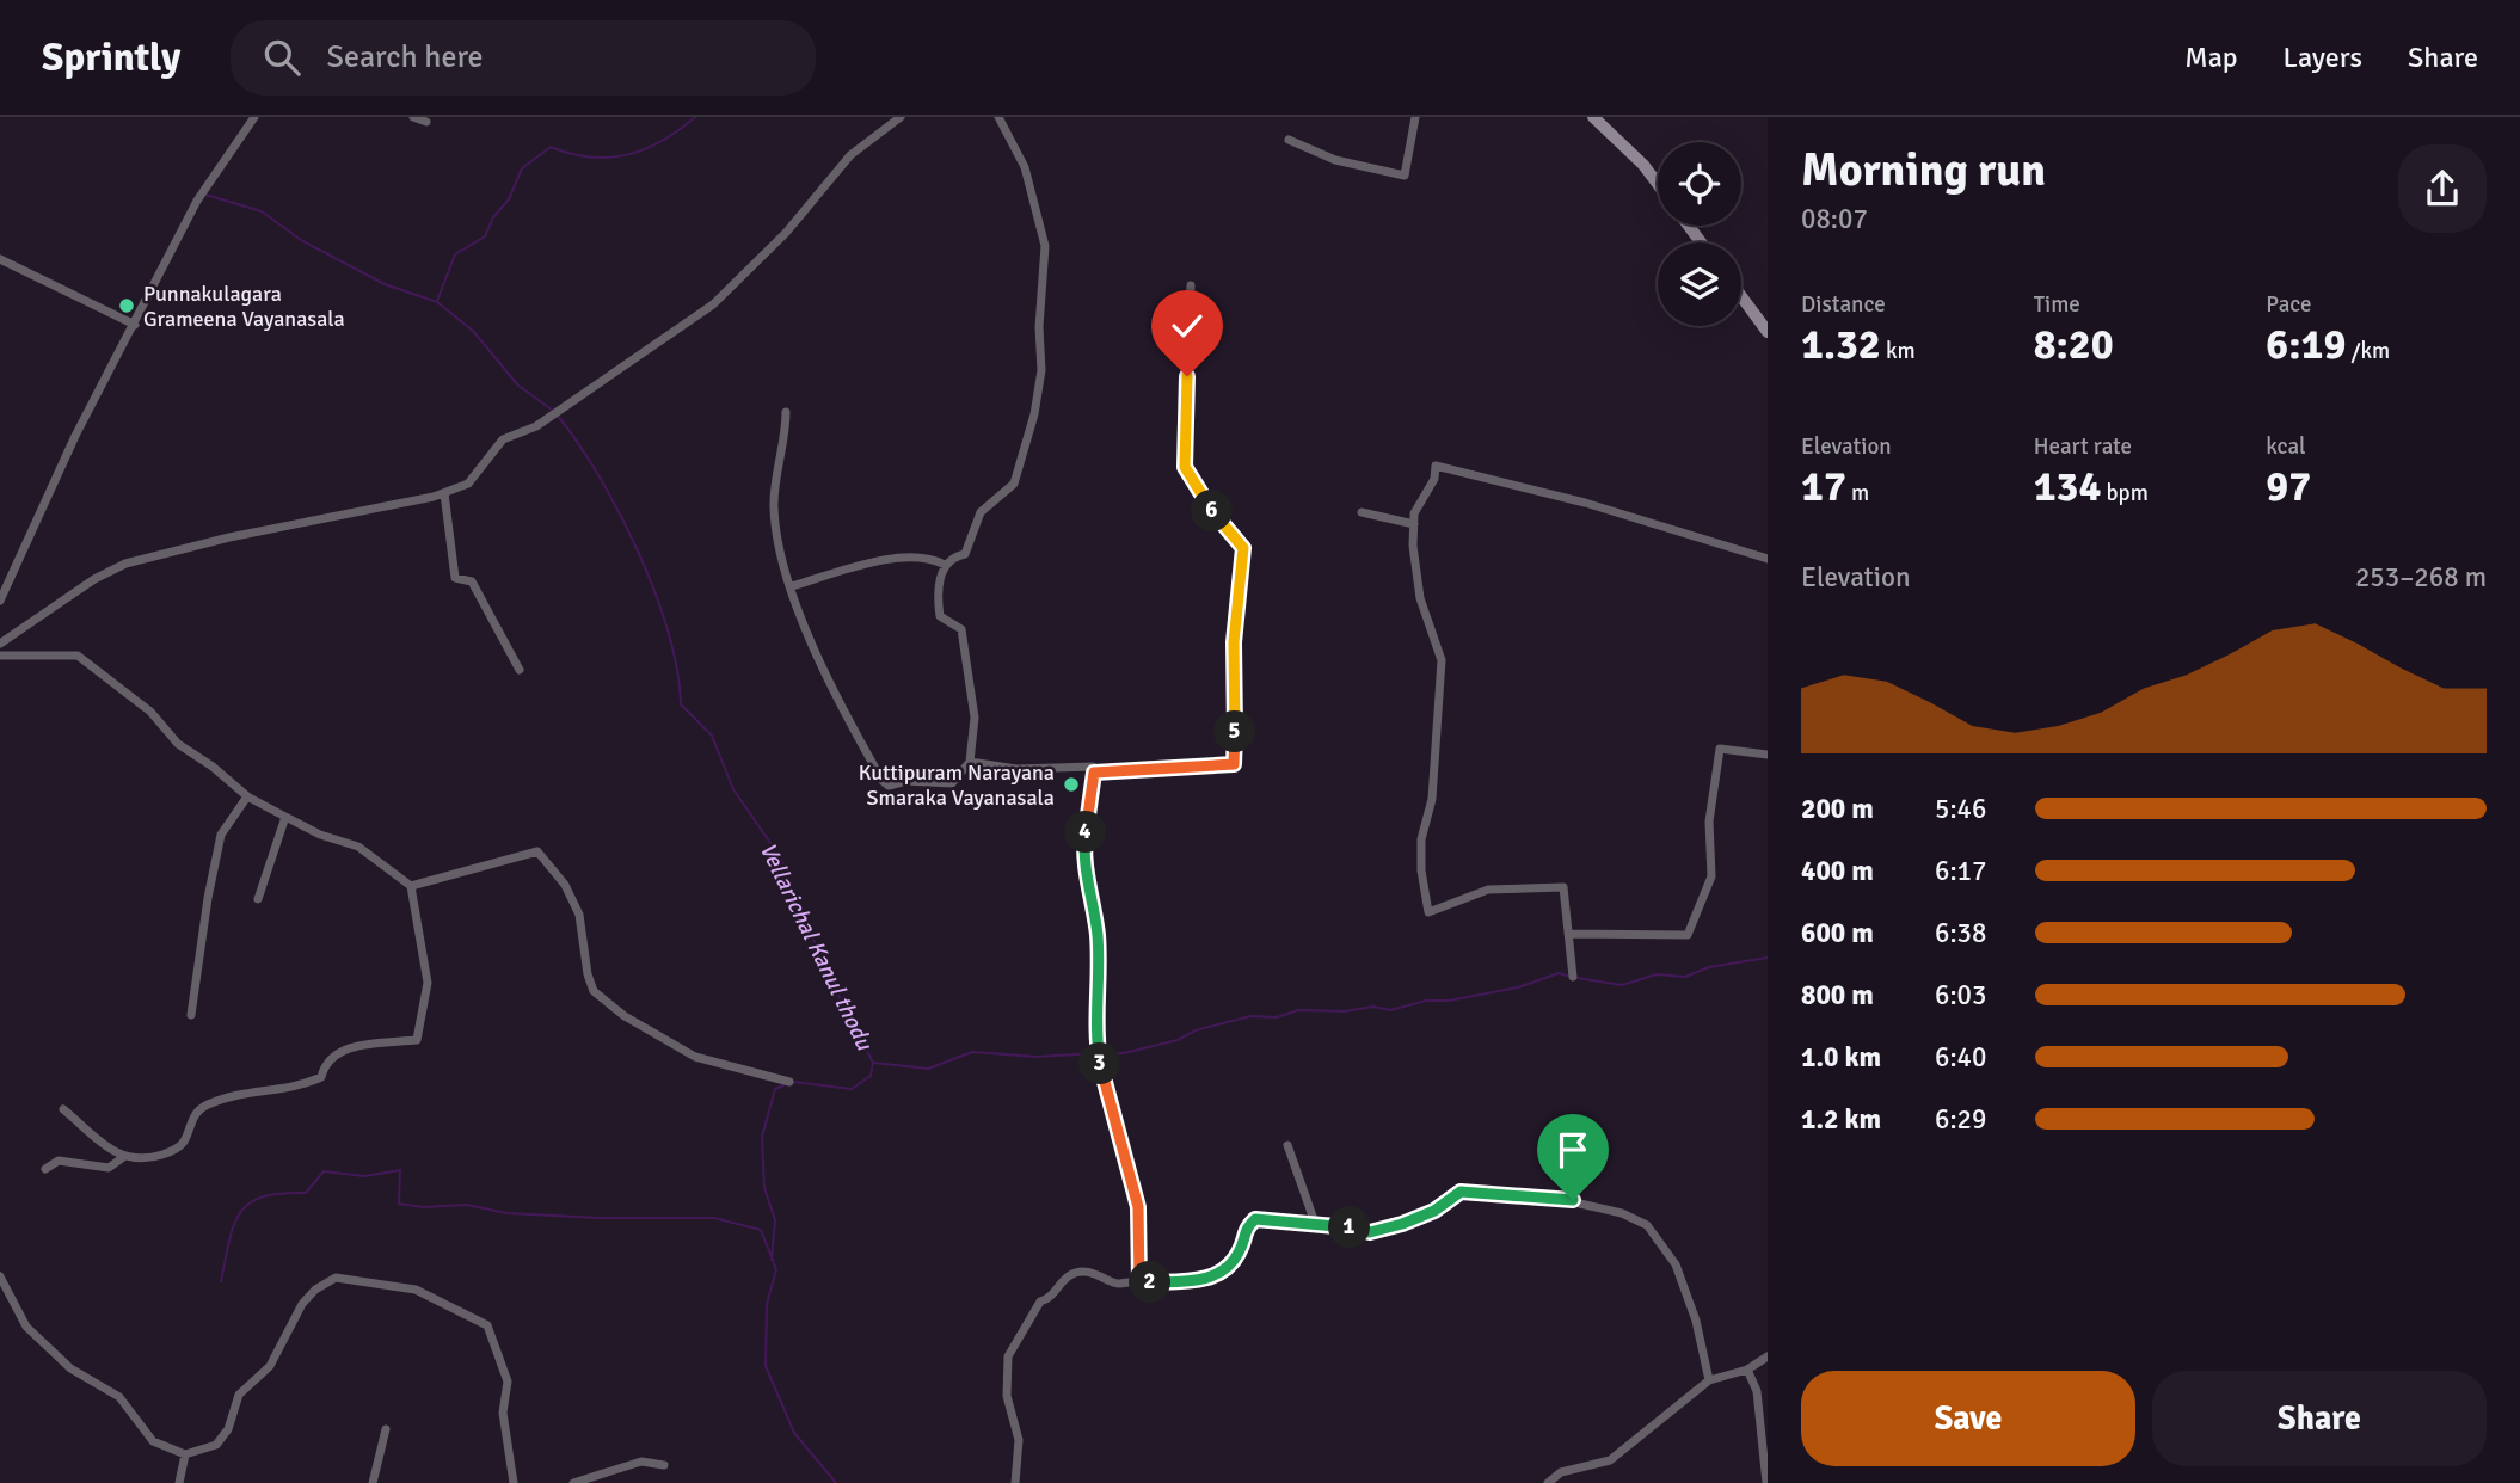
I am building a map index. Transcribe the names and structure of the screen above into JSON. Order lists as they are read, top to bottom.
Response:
{
  "water": ["Vellarichal Kanul thodu"],
  "places": ["Punnakulagara Grameena Vayanasala", "Kuttipuram Narayana Smaraka Vayanasala"],
  "page": {
    "header": "Sprintly",
    "search": "Search here",
    "nav": ["Map", "Layers", "Share"],
    "heading": ["Morning run", "08:07"],
    "stats": [
      ["Distance", "1.32 km"],
      ["Time", "8:20"],
      ["Pace", "6:19 /km"],
      ["Elevation", "17 m"],
      ["Heart rate", "134 bpm"],
      ["kcal", "97"]
    ],
    "pins": [
      "6",
      "5",
      "4",
      "3",
      "1",
      "2"
    ],
    "chart": ["Elevation", "253–268 m"],
    "list": [
      {
        "name": "200 m",
        "note": "5:46"
      },
      {
        "name": "400 m",
        "note": "6:17"
      },
      {
        "name": "600 m",
        "note": "6:38"
      },
      {
        "name": "800 m",
        "note": "6:03"
      },
      {
        "name": "1.0 km",
        "note": "6:40"
      },
      {
        "name": "1.2 km",
        "note": "6:29"
      }
    ],
    "buttons": ["Save", "Share"]
  }
}
